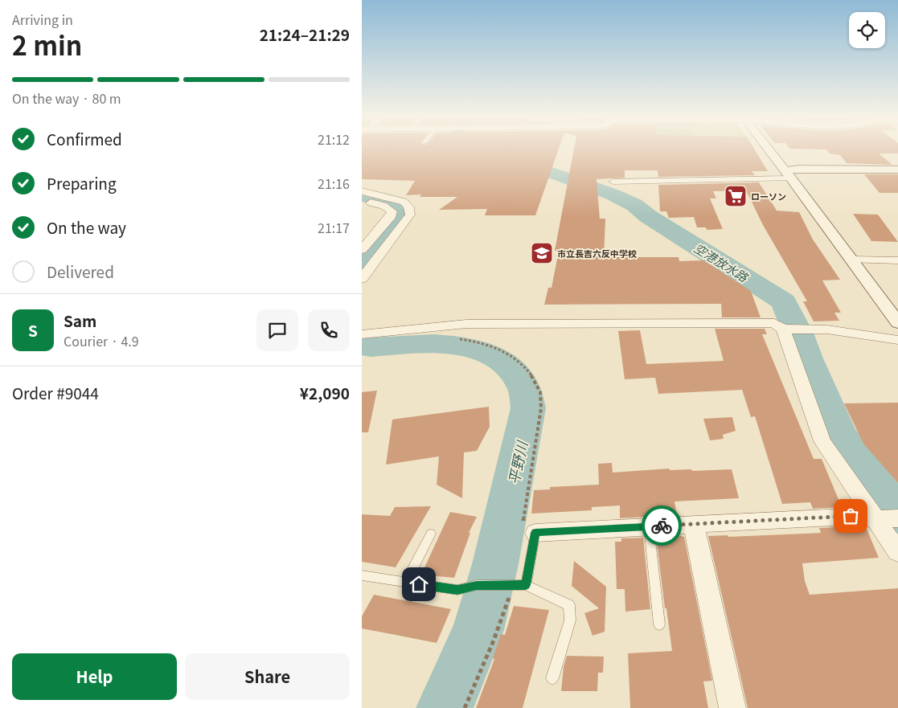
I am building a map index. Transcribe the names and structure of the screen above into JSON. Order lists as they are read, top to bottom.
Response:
{
  "water": ["空港放水路", "平野川"],
  "places": {
    "supermarket": ["ローソン"],
    "school or university": ["市立長吉六反中学校"]
  },
  "page": {
    "heading": ["2 min", "Arriving in", "21:24–21:29"],
    "panel": [
      "Sam",
      "Courier · 4.9",
      "Order #9044",
      "¥2,090"
    ],
    "bar": "On the way · 80 m",
    "list": [
      ["Confirmed", "21:12"],
      ["Preparing", "21:16"],
      ["On the way", "21:17"],
      "Delivered"
    ],
    "round": "S",
    "buttons": ["Help", "Share"]
  }
}
